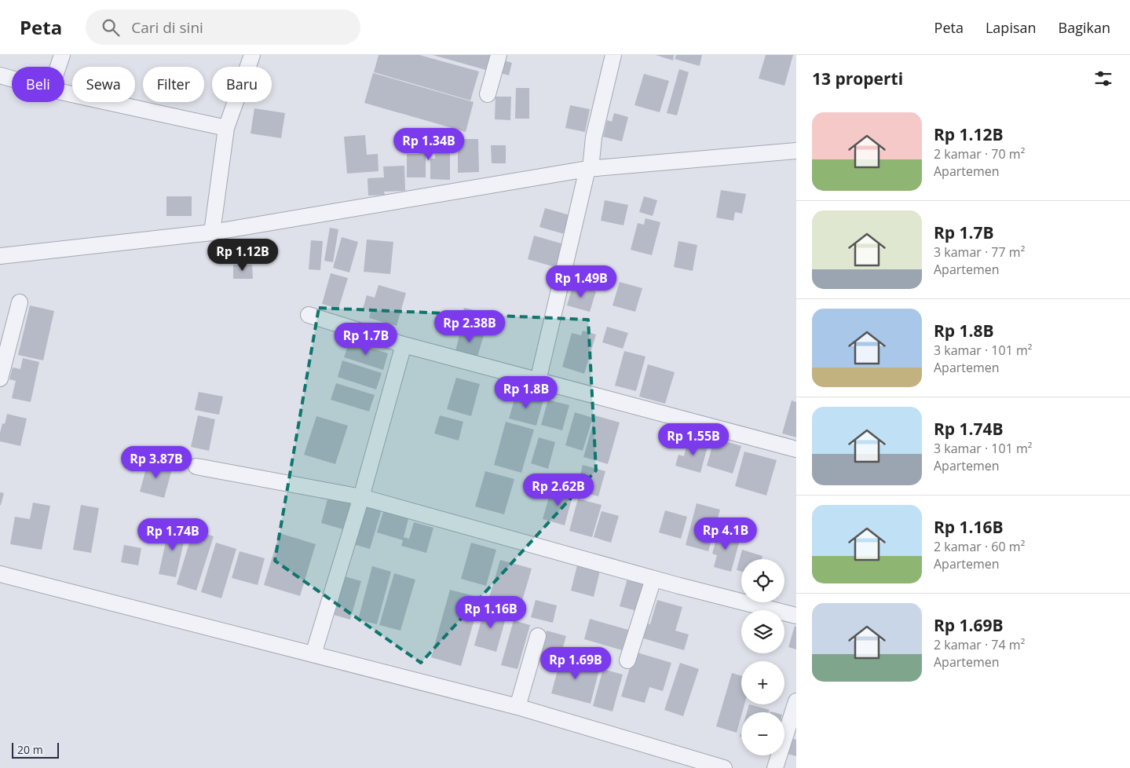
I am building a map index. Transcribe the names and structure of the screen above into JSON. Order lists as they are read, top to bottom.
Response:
{
  "scale_bar": "20 m",
  "page": {
    "header": "Peta",
    "search": "Cari di sini",
    "nav": ["Peta", "Lapisan", "Bagikan"],
    "heading": "13 properti",
    "chip": [
      "Beli",
      "Sewa",
      "Filter",
      "Baru"
    ],
    "list": [
      {
        "name": "Rp 1.12B",
        "note": "2 kamar · 70 m² · Apartemen"
      },
      {
        "name": "Rp 1.7B",
        "note": "3 kamar · 77 m² · Apartemen"
      },
      {
        "name": "Rp 1.8B",
        "note": "3 kamar · 101 m² · Apartemen"
      },
      {
        "name": "Rp 1.74B",
        "note": "3 kamar · 101 m² · Apartemen"
      },
      {
        "name": "Rp 1.16B",
        "note": "2 kamar · 60 m² · Apartemen"
      },
      {
        "name": "Rp 1.69B",
        "note": "2 kamar · 74 m² · Apartemen"
      }
    ],
    "price": [
      "Rp 1.34B",
      "Rp 1.12B",
      "Rp 1.49B",
      "Rp 2.38B",
      "Rp 1.7B",
      "Rp 1.8B",
      "Rp 1.55B",
      "Rp 3.87B",
      "Rp 2.62B",
      "Rp 4.1B",
      "Rp 1.74B",
      "Rp 1.16B",
      "Rp 1.69B"
    ],
    "map_buttons": ["+", "−"],
    "scale": "20 m"
  }
}
